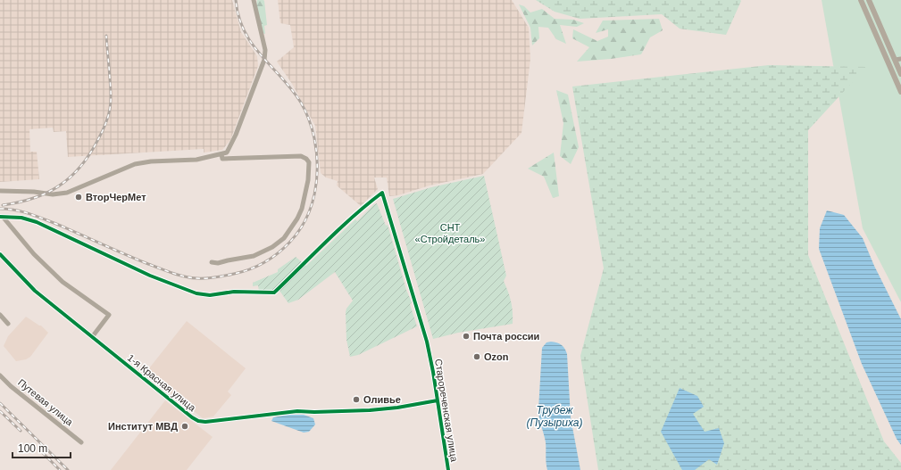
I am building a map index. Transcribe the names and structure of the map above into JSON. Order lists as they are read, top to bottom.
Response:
{
  "streets": {
    "street": ["1-я Красная улица", "Путевая улица", "Старореченская улица"]
  },
  "crossings": [
    ["1-я Красная улица", "Старореченская улица"]
  ],
  "water": ["Трубеж (Пузыриха)"],
  "parks": ["СНТ «Стройдеталь»"],
  "places": [
    "ВторЧерМет",
    "Почта россии",
    "Ozon",
    "Оливье",
    "Институт МВД"
  ],
  "scale_bar": "100 m"
}
